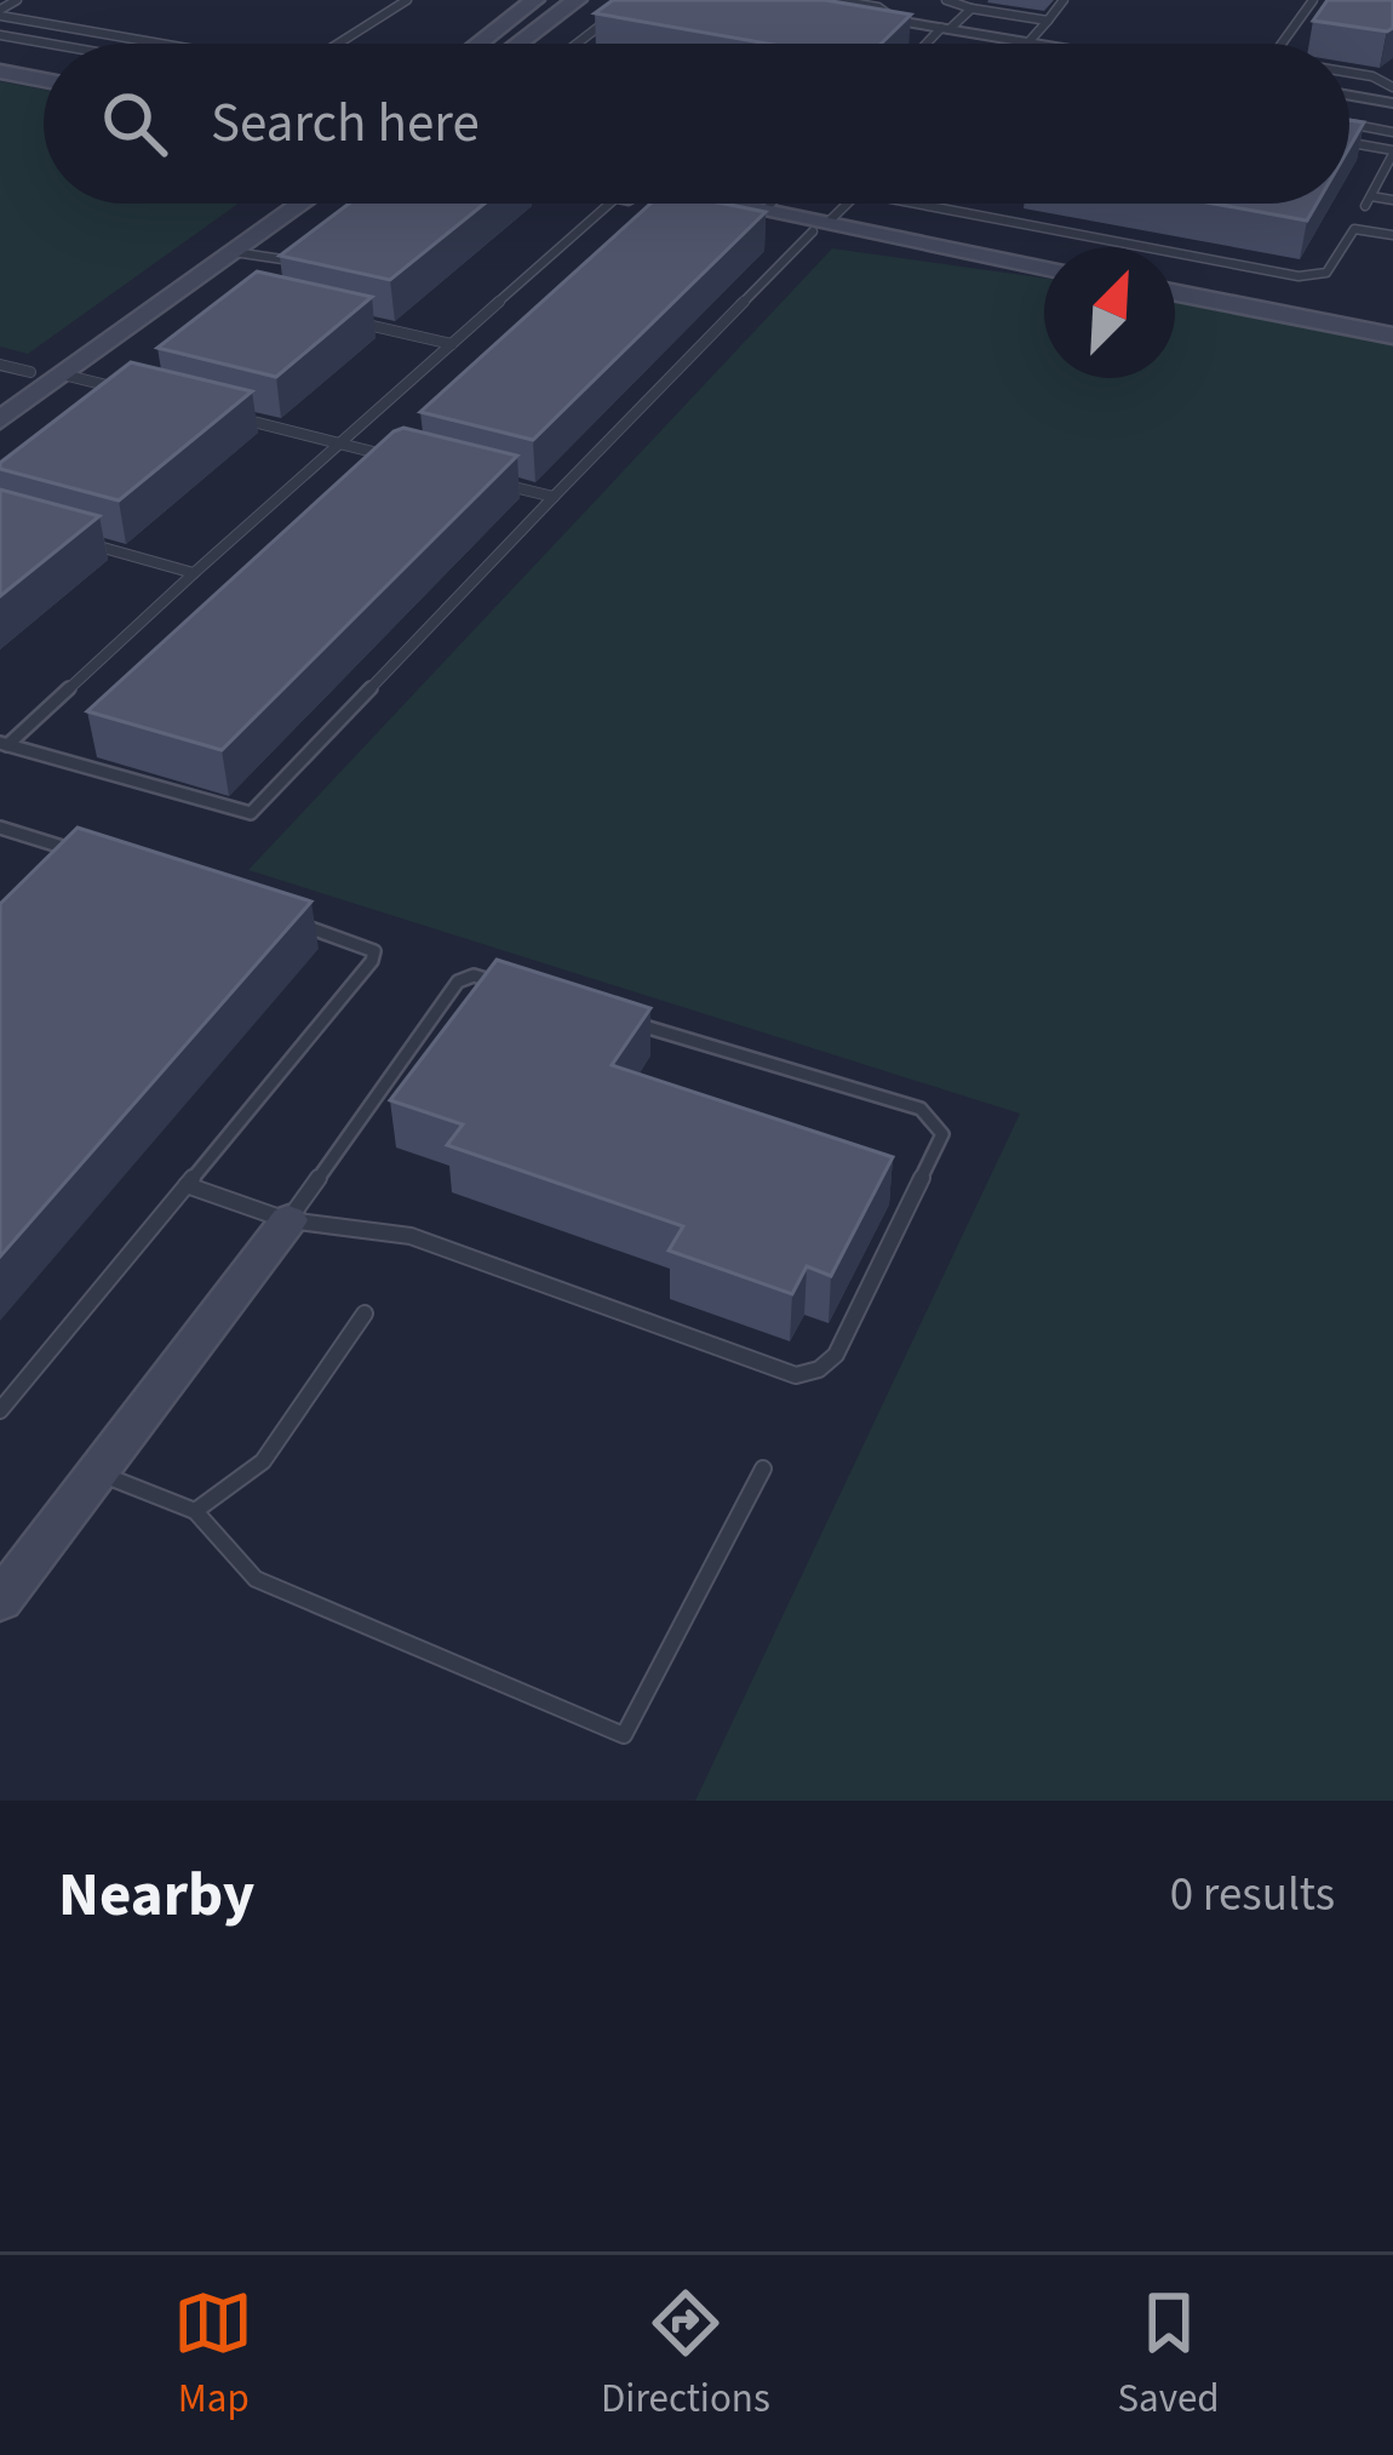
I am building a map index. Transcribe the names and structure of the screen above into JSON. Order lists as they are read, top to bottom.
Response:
{
  "north": "top right",
  "page": {
    "search": "Search here",
    "heading": ["Nearby", "0 results"],
    "nav": ["Map", "Directions", "Saved"]
  }
}
